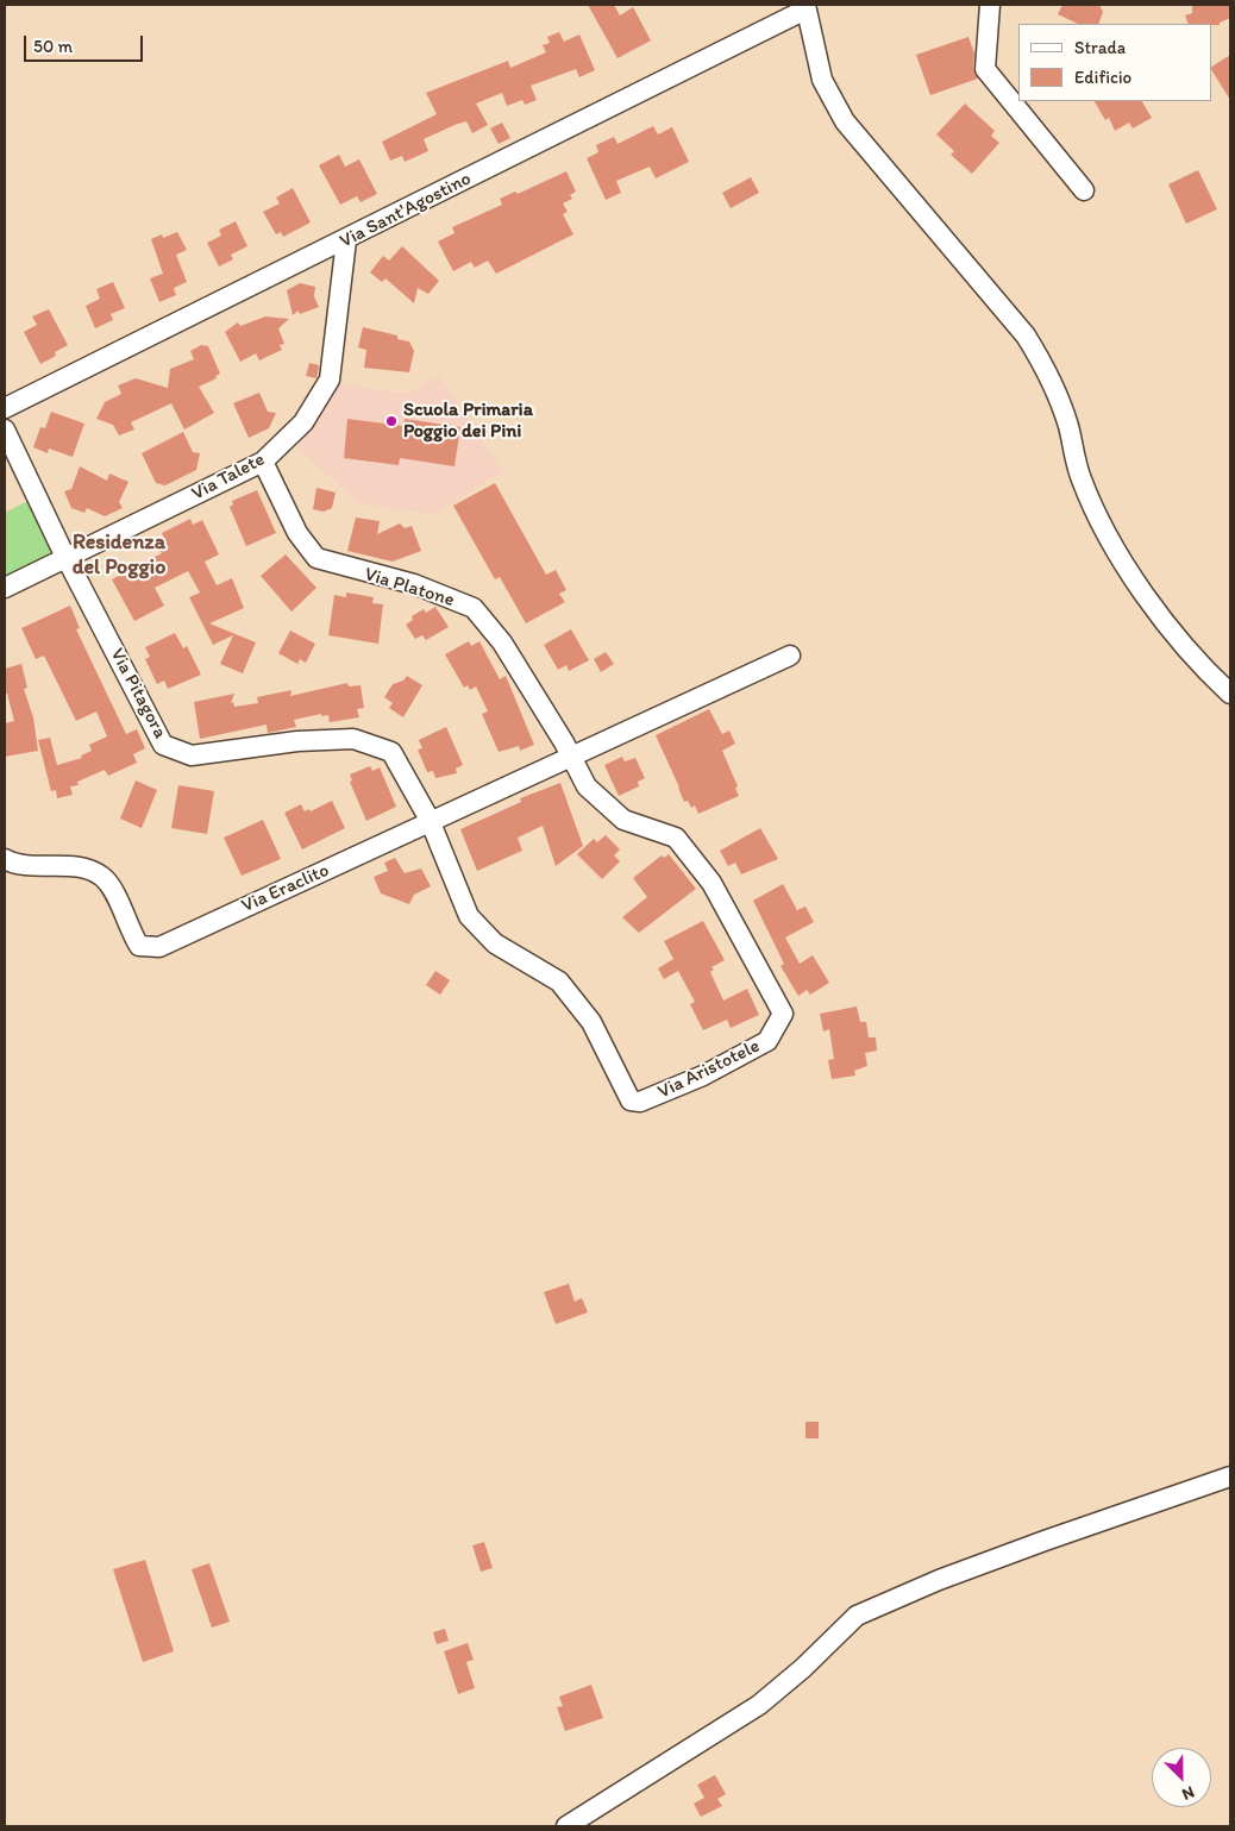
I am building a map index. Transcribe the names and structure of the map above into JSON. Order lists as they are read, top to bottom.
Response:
{
  "streets": {
    "street": [
      "Via Sant'Agostino",
      "Via Talete",
      "Via Platone",
      "Via Pitagora",
      "Via Eraclito",
      "Via Aristotele"
    ]
  },
  "crossings": [
    ["Via Sant'Agostino", "Via Talete"],
    ["Via Talete", "Via Platone"],
    ["Via Talete", "Via Pitagora"],
    ["Via Platone", "Via Eraclito"],
    ["Via Platone", "Via Aristotele"],
    ["Via Pitagora", "Via Eraclito"],
    ["Via Pitagora", "Via Aristotele"],
    ["Via Eraclito", "Via Aristotele"]
  ],
  "districts": ["Residenza del Poggio"],
  "places": ["Scuola Primaria Poggio dei Pini"],
  "legend": ["Strada", "Edificio"],
  "scale_bar": "50 m",
  "north": "bottom right"
}
